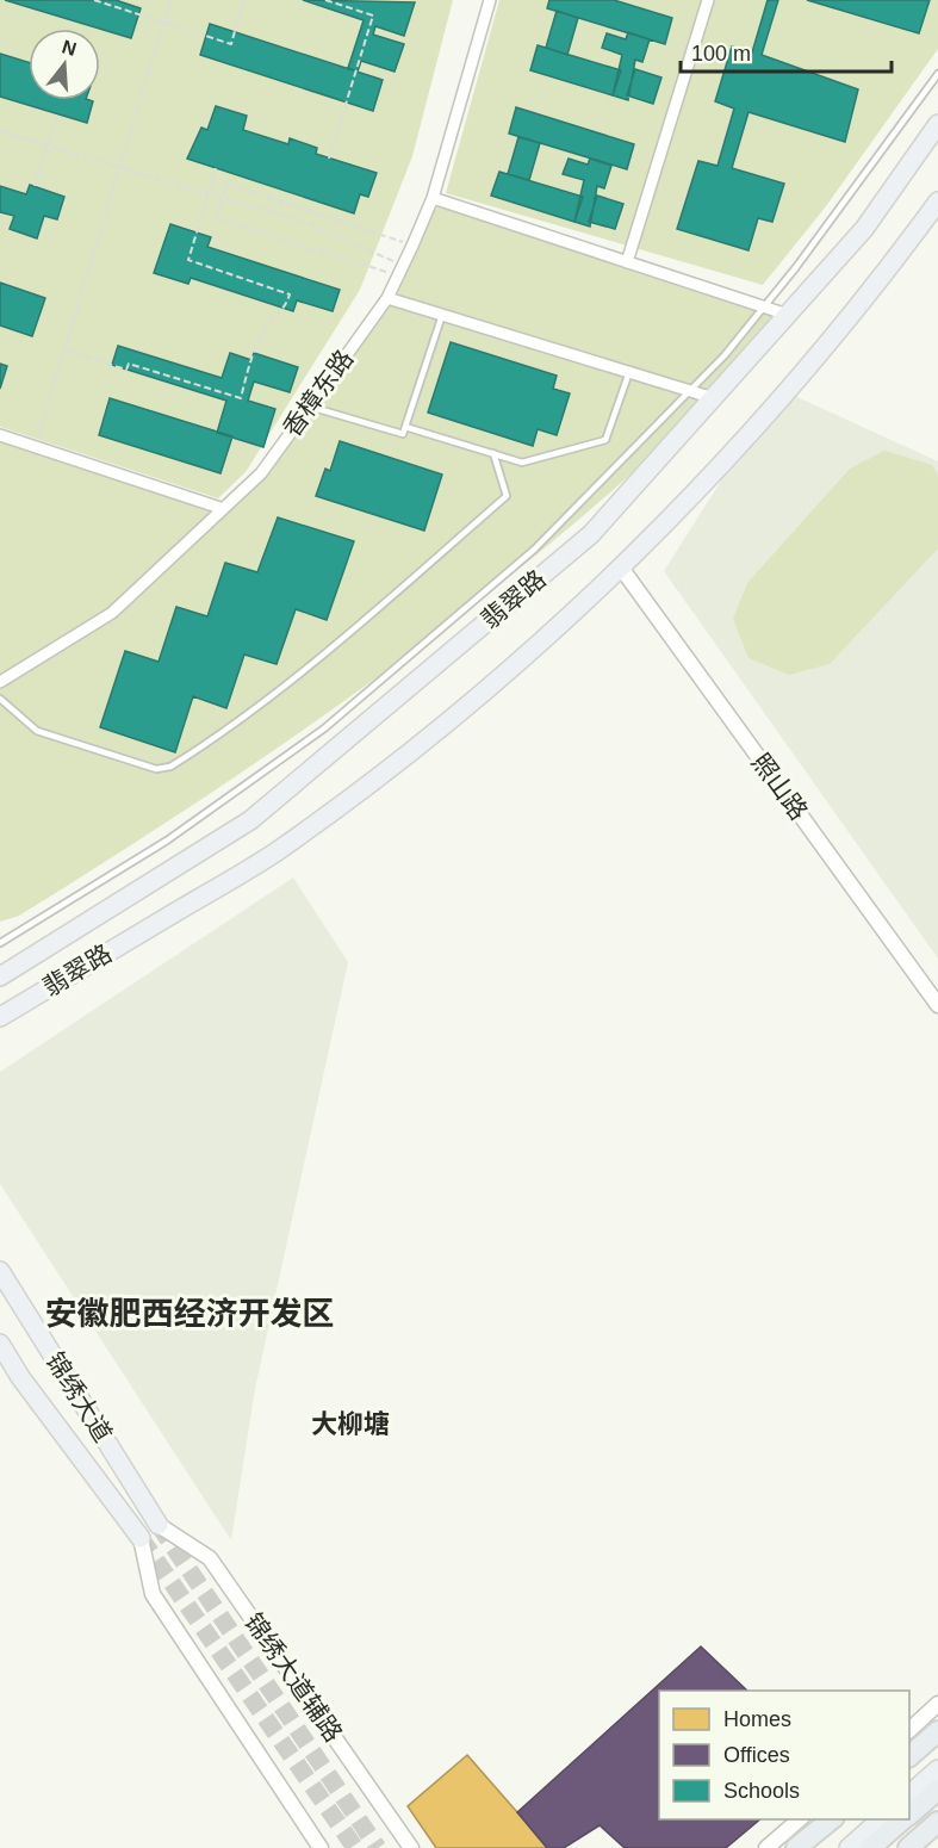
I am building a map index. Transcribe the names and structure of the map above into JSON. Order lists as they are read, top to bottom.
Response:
{
  "streets": {
    "main road": ["翡翠路", "锦绣大道"],
    "street": ["香樟东路", "照山路", "锦绣大道辅路"]
  },
  "crossings": [
    ["翡翠路", "照山路"],
    ["锦绣大道", "锦绣大道辅路"]
  ],
  "districts": ["安徽肥西经济开发区", "大柳塘"],
  "legend": ["Homes", "Offices", "Schools"],
  "scale_bar": "100 m",
  "north": "top"
}
